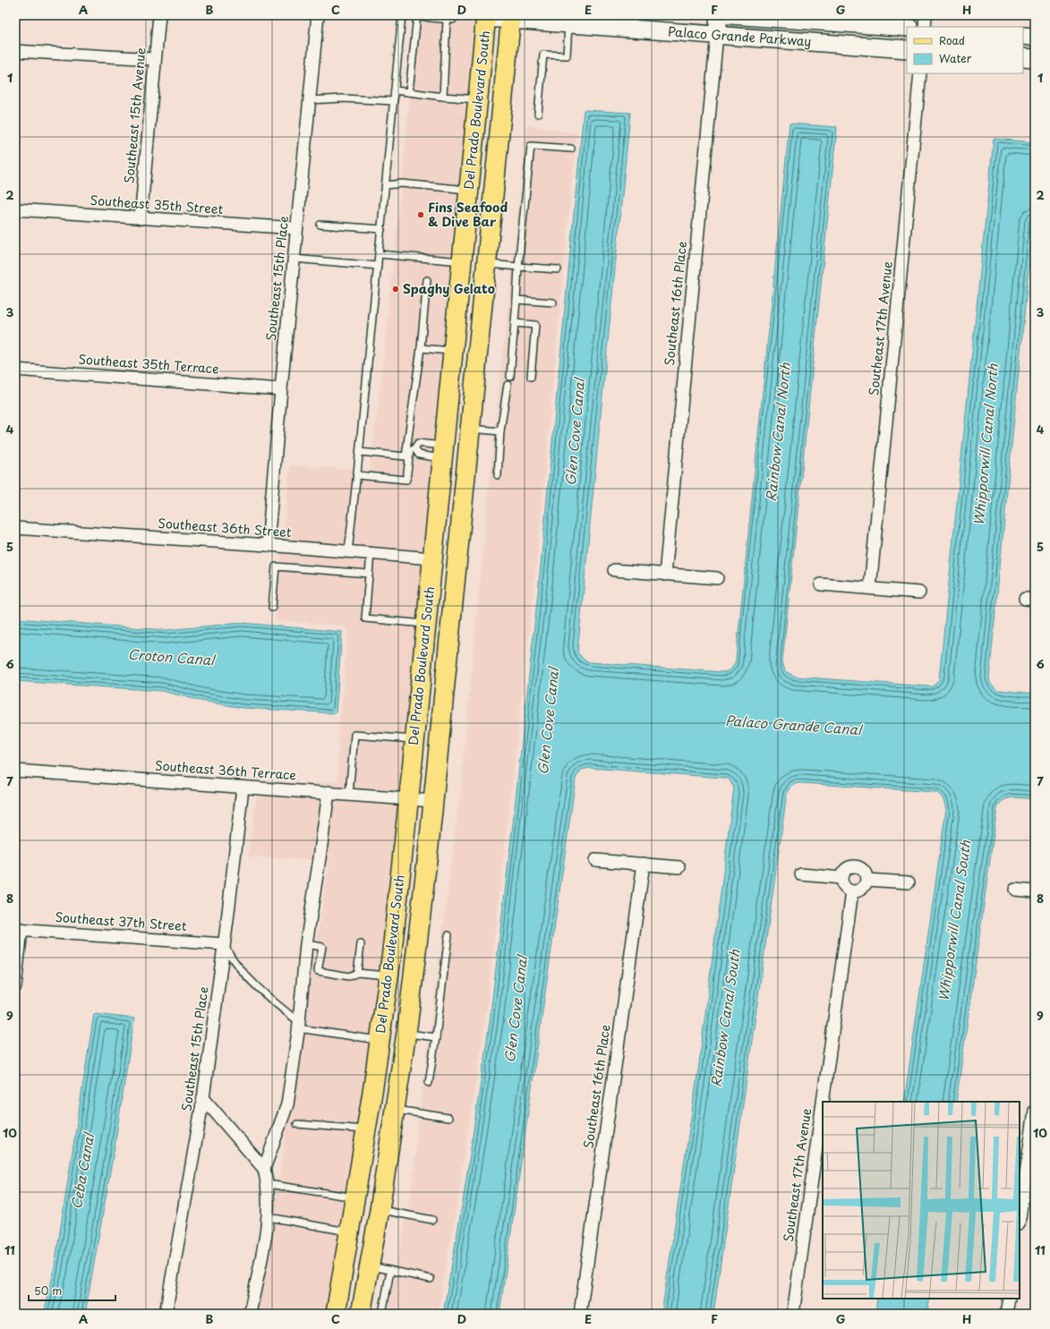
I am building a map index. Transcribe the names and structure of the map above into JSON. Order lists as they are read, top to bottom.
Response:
{
  "streets": {
    "main road": ["Del Prado Boulevard South"],
    "street": [
      "Palaco Grande Parkway",
      "Southeast 15th Avenue",
      "Southeast 35th Street",
      "Southeast 15th Place",
      "Southeast 16th Place",
      "Southeast 17th Avenue",
      "Southeast 35th Terrace",
      "Southeast 36th Street",
      "Southeast 36th Terrace",
      "Southeast 37th Street"
    ]
  },
  "crossings": [
    ["Palaco Grande Parkway", "Del Prado Boulevard South"],
    ["Palaco Grande Parkway", "Southeast 16th Place"],
    ["Del Prado Boulevard South", "Southeast 36th Street"],
    ["Del Prado Boulevard South", "Southeast 36th Terrace"],
    ["Southeast 15th Avenue", "Southeast 35th Street"],
    ["Southeast 35th Street", "Southeast 15th Place"],
    ["Southeast 15th Place", "Southeast 35th Terrace"],
    ["Southeast 15th Place", "Southeast 36th Street"],
    ["Southeast 15th Place", "Southeast 36th Terrace"],
    ["Southeast 15th Place", "Southeast 37th Street"]
  ],
  "water": [
    "Glen Cove Canal",
    "Rainbow Canal North",
    "Whipporwill Canal North",
    "Croton Canal",
    "Palaco Grande Canal",
    "Whipporwill Canal South",
    "Rainbow Canal South",
    "Ceba Canal"
  ],
  "places": ["Fins Seafood & Dive Bar", "Spaghy Gelato"],
  "legend": ["Road", "Water"],
  "scale_bar": "50 m",
  "grid": {
    "columns": [
      "A",
      "B",
      "C",
      "D",
      "E",
      "F",
      "G",
      "H"
    ],
    "rows": [
      "1",
      "2",
      "3",
      "4",
      "5",
      "6",
      "7",
      "8",
      "9",
      "10",
      "11"
    ]
  }
}
